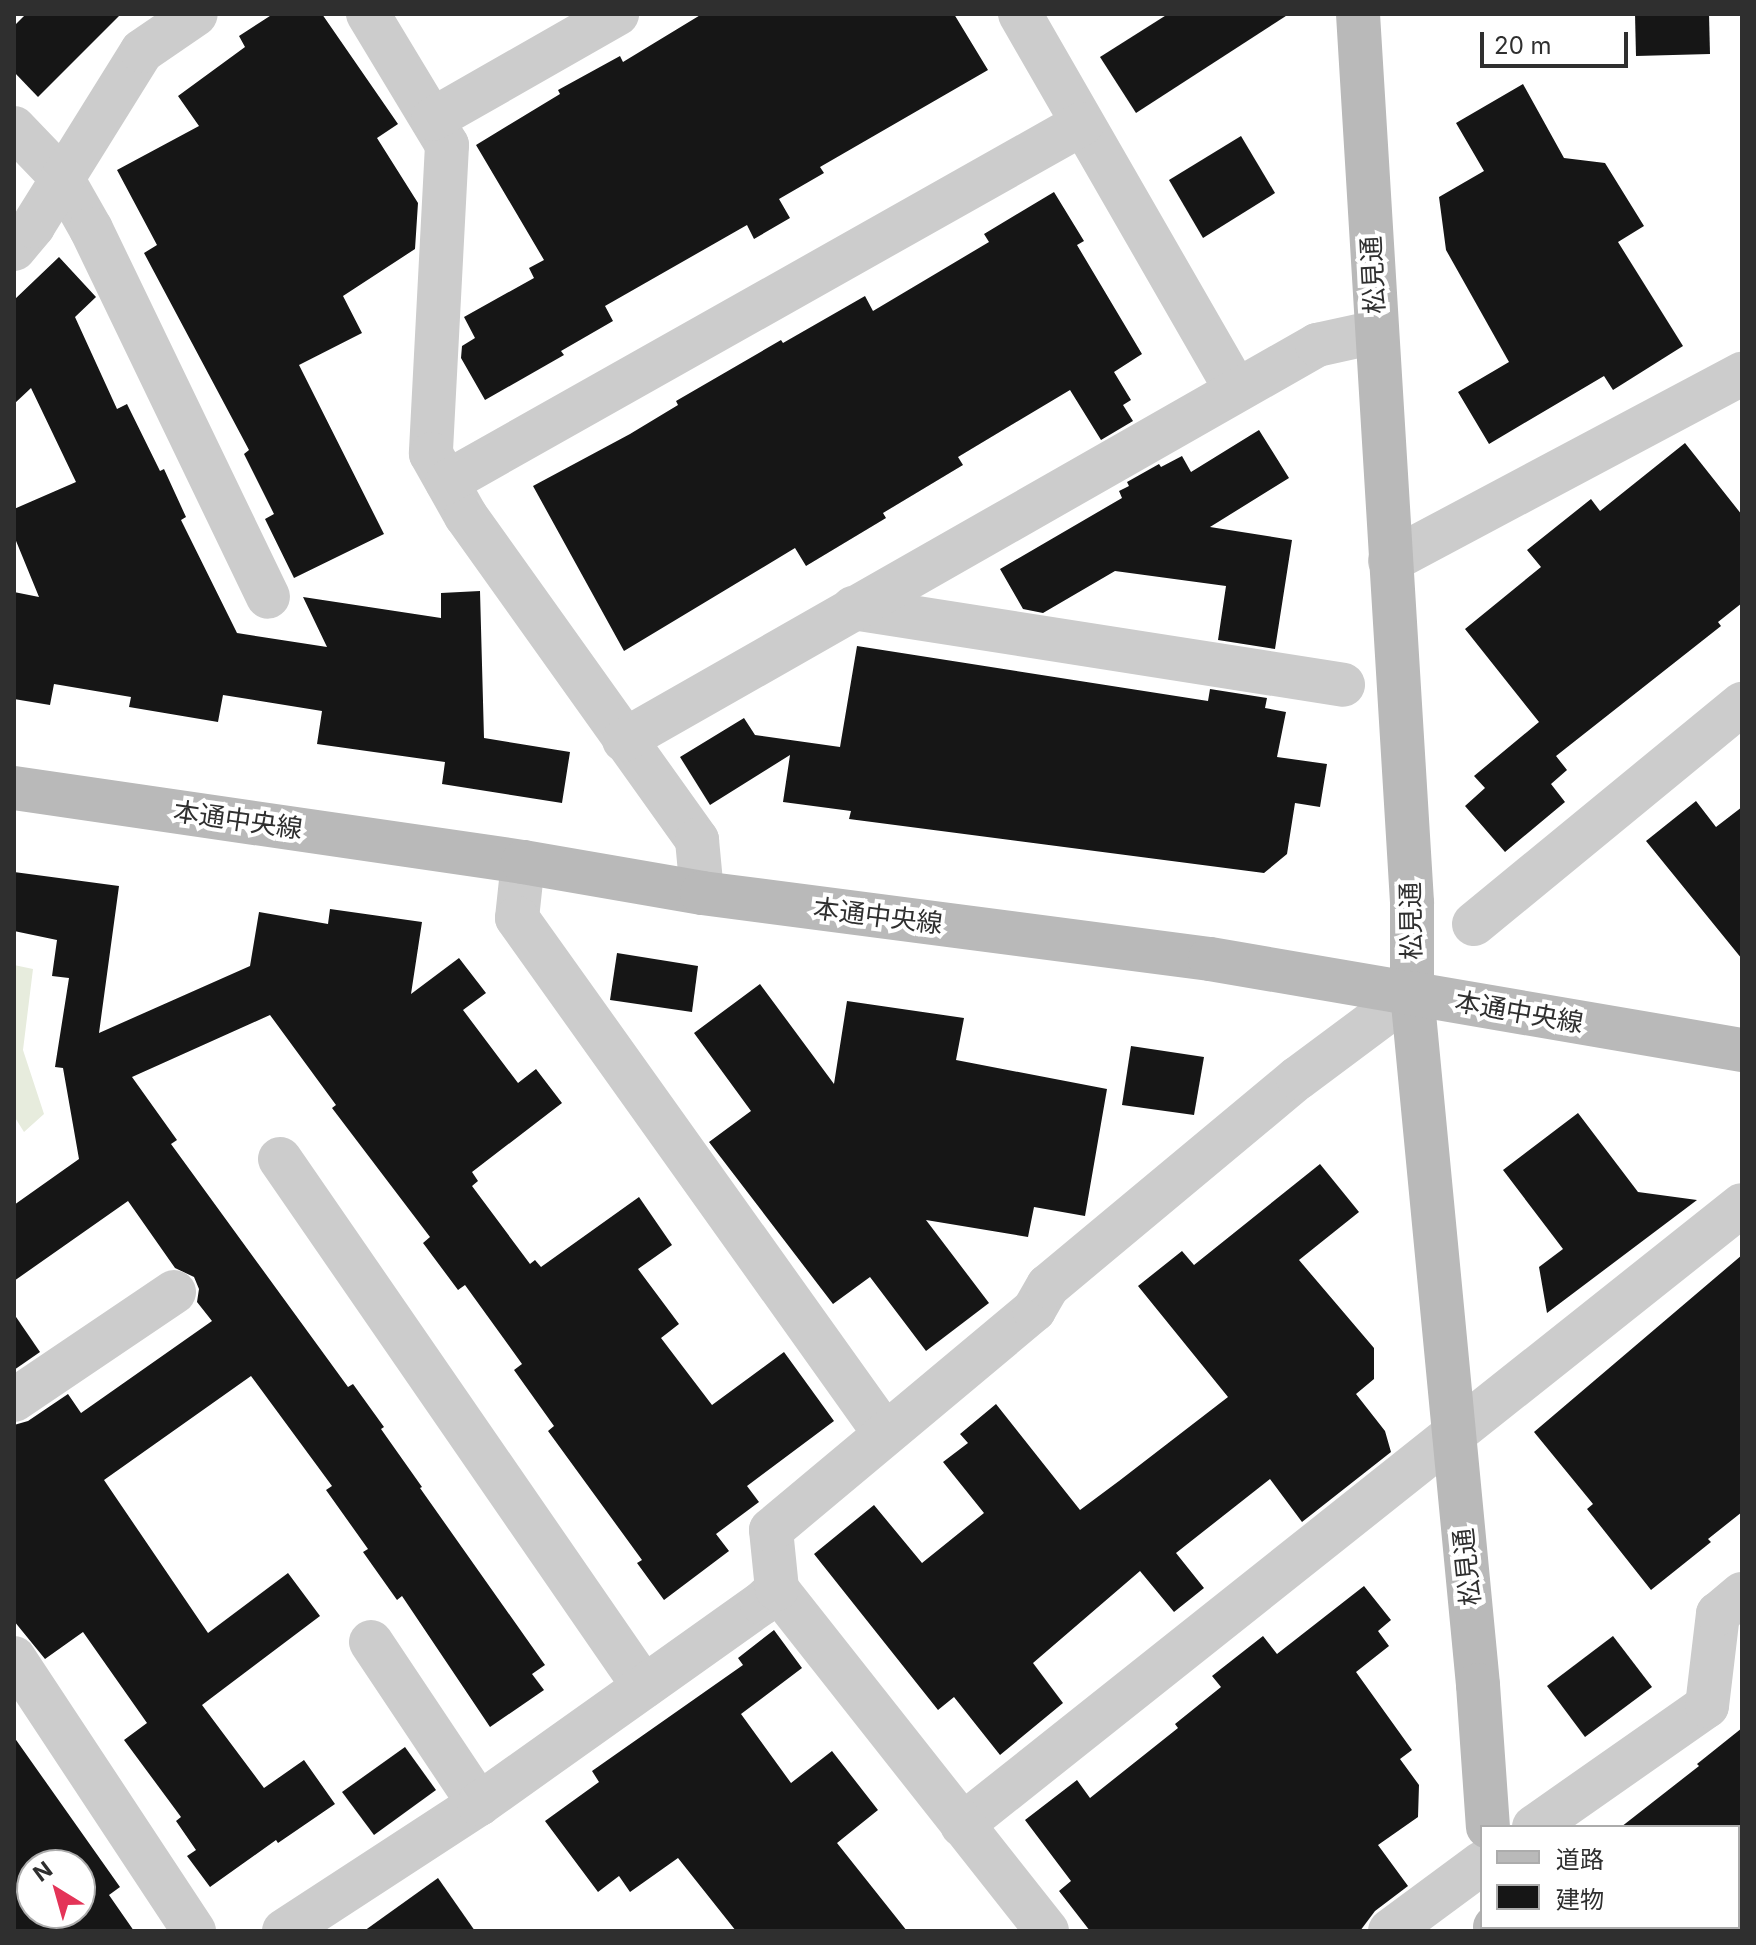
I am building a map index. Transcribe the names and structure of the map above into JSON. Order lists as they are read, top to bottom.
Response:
{
  "streets": {
    "street": ["松見通", "本通中央線"]
  },
  "crossings": [
    ["松見通", "本通中央線"]
  ],
  "legend": ["道路", "建物"],
  "scale_bar": "20 m",
  "north": "top left"
}
